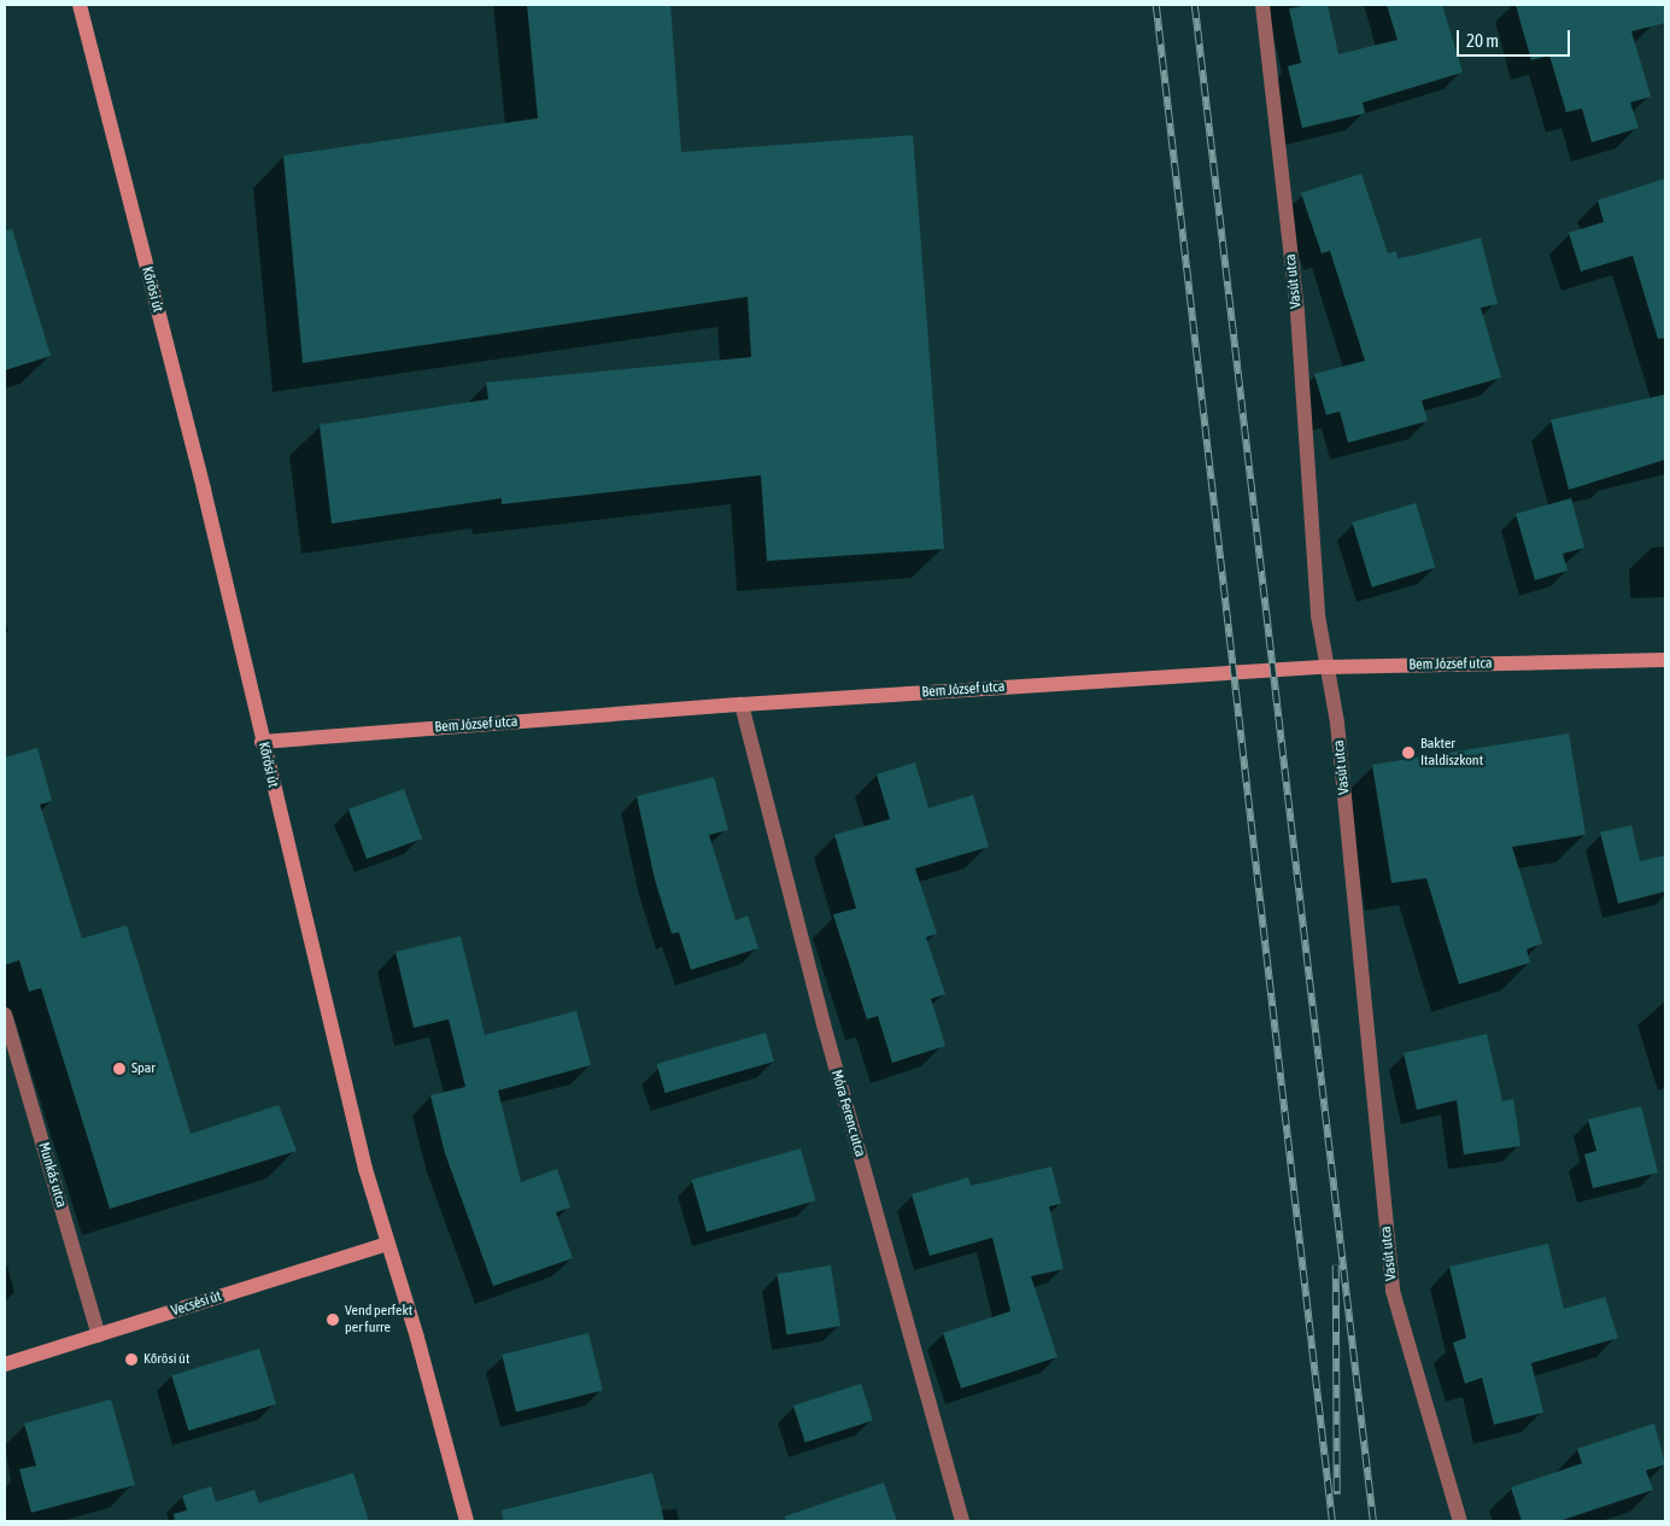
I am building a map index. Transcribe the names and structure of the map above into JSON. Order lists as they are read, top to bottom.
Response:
{
  "streets": {
    "main road": ["Kőrösi út", "Bem József utca", "Vecsési út"],
    "street": ["Vasút utca", "Móra Ferenc utca", "Munkás utca"]
  },
  "crossings": [
    ["Vasút utca", "Bem József utca"],
    ["Kőrösi út", "Bem József utca"],
    ["Kőrösi út", "Vecsési út"],
    ["Bem József utca", "Móra Ferenc utca"],
    ["Munkás utca", "Vecsési út"]
  ],
  "places": [
    "Bakter Italdiszkont",
    "Spar",
    "Vend perfekt per furre",
    "Kőrösi út"
  ],
  "scale_bar": "20 m"
}
